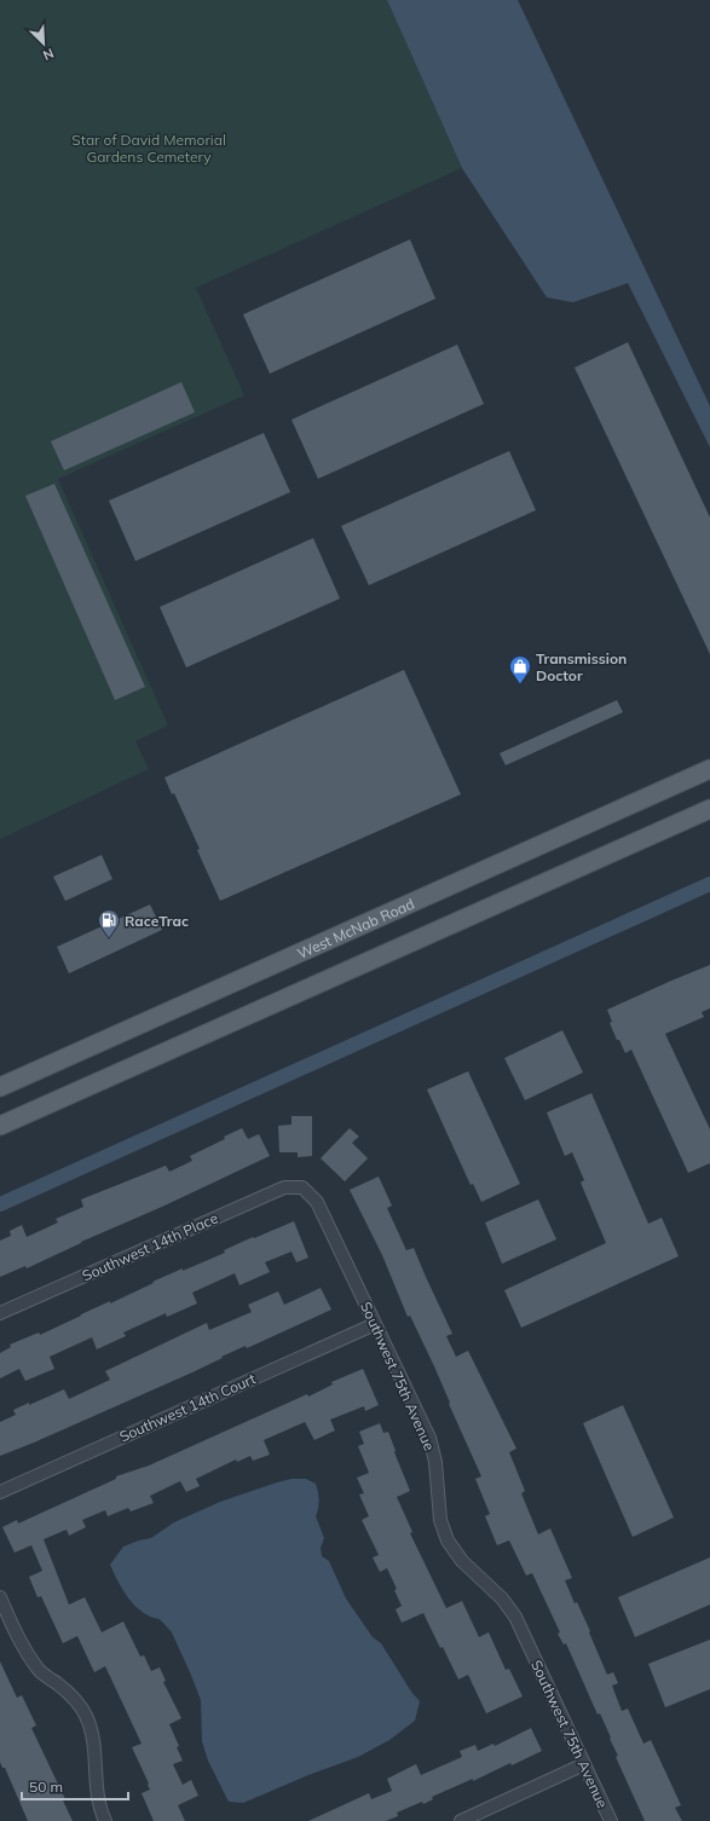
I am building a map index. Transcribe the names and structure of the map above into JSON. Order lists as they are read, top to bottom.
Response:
{
  "streets": {
    "main road": ["West McNab Road"],
    "street": ["Southwest 14th Place", "Southwest 75th Avenue", "Southwest 14th Court"]
  },
  "crossings": [
    ["Southwest 14th Place", "Southwest 75th Avenue"],
    ["Southwest 75th Avenue", "Southwest 14th Court"]
  ],
  "parks": ["Star of David Memorial Gardens Cemetery"],
  "places": {
    "shop": ["Transmission Doctor"],
    "fuel station": ["RaceTrac"]
  },
  "scale_bar": "50 m",
  "north": "bottom right"
}
